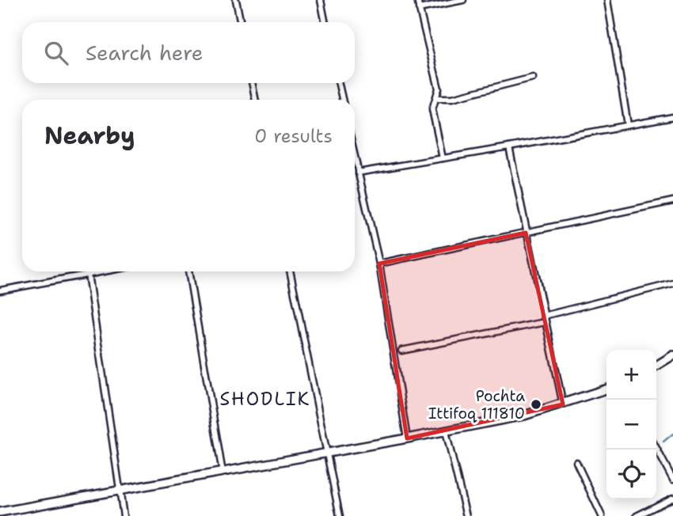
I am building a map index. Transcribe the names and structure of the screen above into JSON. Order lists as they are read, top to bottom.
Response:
{
  "districts": ["SHODLIK"],
  "places": ["Pochta Ittifoq 111810"],
  "page": {
    "search": "Search here",
    "heading": ["Nearby", "0 results"],
    "map_buttons": ["+", "−"]
  }
}
